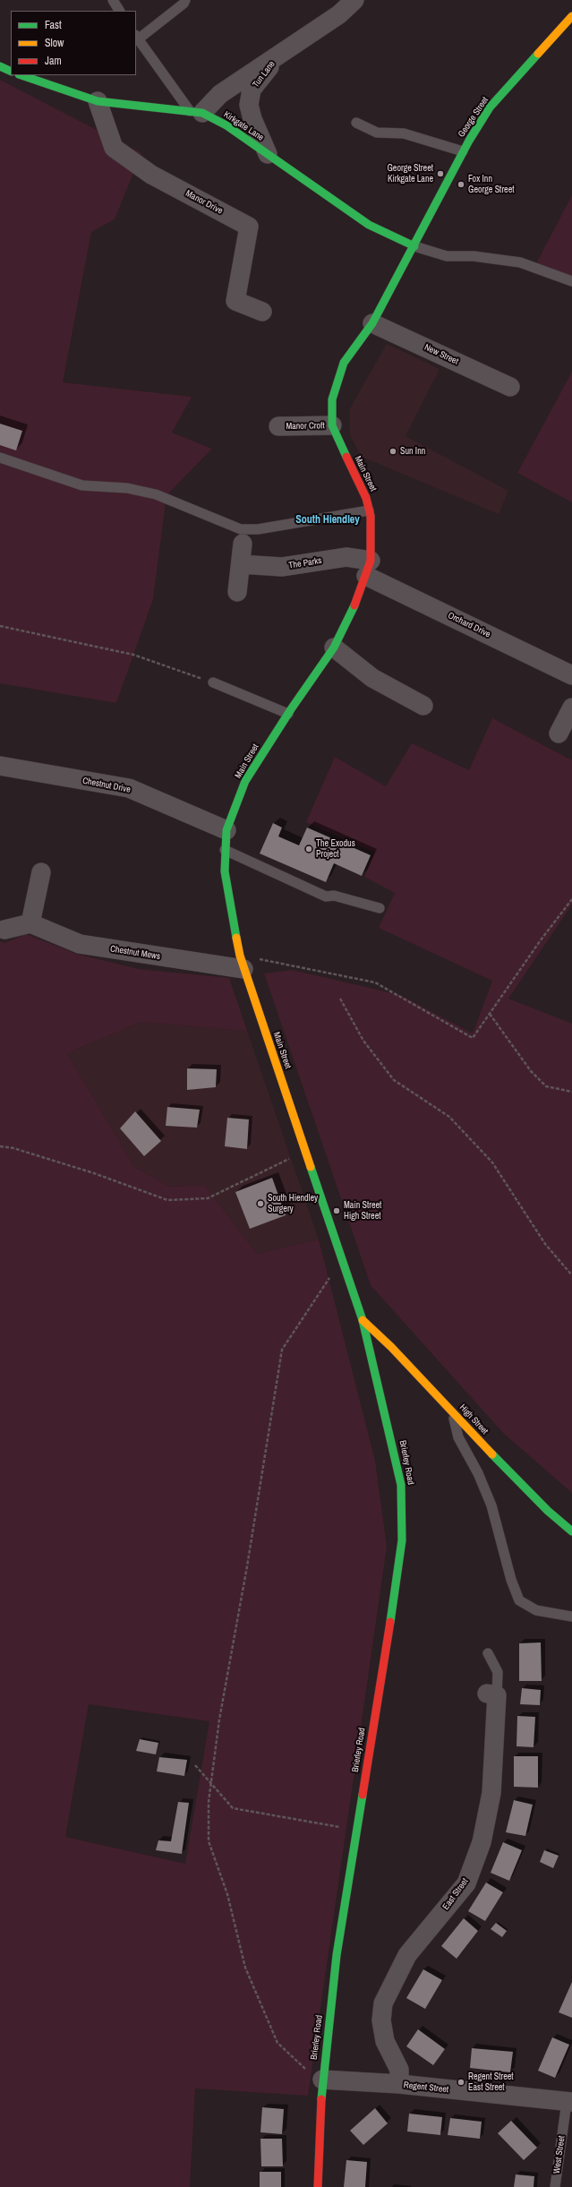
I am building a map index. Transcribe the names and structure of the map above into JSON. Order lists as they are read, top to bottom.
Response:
{
  "streets": {
    "street": [
      "Tun Lane",
      "George Street",
      "Kirkgate Lane",
      "Manor Drive",
      "New Street",
      "Manor Croft",
      "Main Street",
      "The Parks",
      "Orchard Drive",
      "Chestnut Drive",
      "Chestnut Mews",
      "High Street",
      "Brierley Road",
      "East Street",
      "Regent Street"
    ],
    "lane": ["West Street"]
  },
  "crossings": [
    ["Tun Lane", "Kirkgate Lane"],
    ["George Street", "Kirkgate Lane"],
    ["George Street", "Main Street"],
    ["Kirkgate Lane", "Manor Drive"],
    ["Kirkgate Lane", "Main Street"],
    ["New Street", "Main Street"],
    ["Manor Croft", "Main Street"],
    ["Main Street", "The Parks"],
    ["Main Street", "Orchard Drive"],
    ["Main Street", "Chestnut Drive"],
    ["Main Street", "Chestnut Mews"],
    ["Main Street", "High Street"],
    ["Main Street", "Brierley Road"],
    ["The Parks", "Orchard Drive"],
    ["High Street", "Brierley Road"],
    ["Brierley Road", "Regent Street"],
    ["East Street", "Regent Street"],
    ["Regent Street", "West Street"]
  ],
  "districts": ["South Hiendley"],
  "places": [
    "George Street Kirkgate Lane",
    "Fox Inn George Street",
    "Sun Inn",
    "The Exodus Project",
    "South Hiendley Surgery",
    "Main Street High Street",
    "Regent Street East Street"
  ],
  "legend": ["Fast", "Slow", "Jam"]
}
